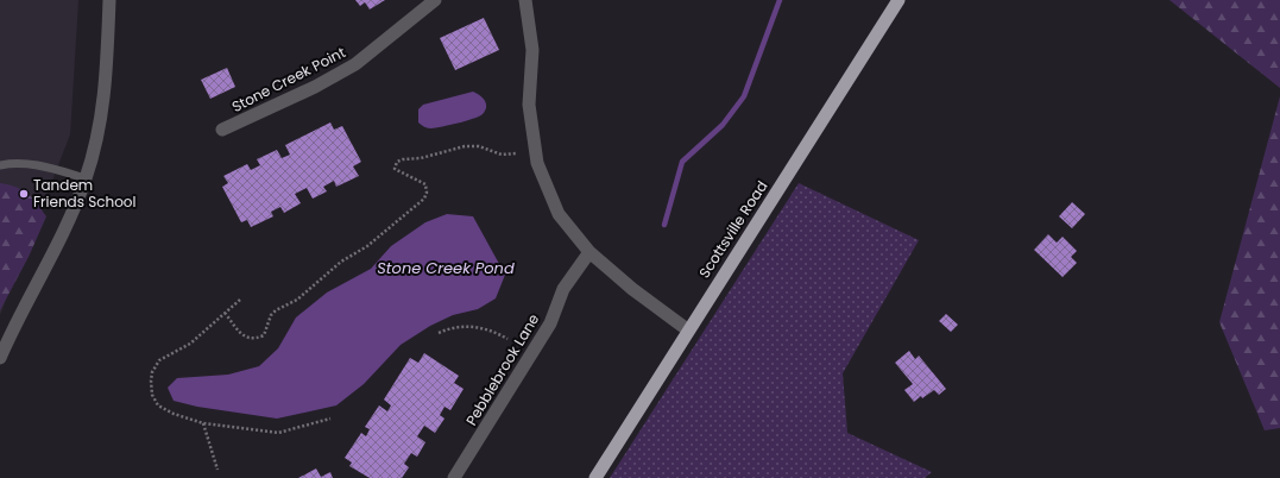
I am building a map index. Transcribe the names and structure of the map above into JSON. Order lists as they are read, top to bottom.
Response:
{
  "streets": {
    "highway": ["Scottsville Road"],
    "street": ["Stone Creek Point", "Pebblebrook Lane"]
  },
  "water": ["Stone Creek Pond"],
  "places": ["Tandem Friends School"]
}
